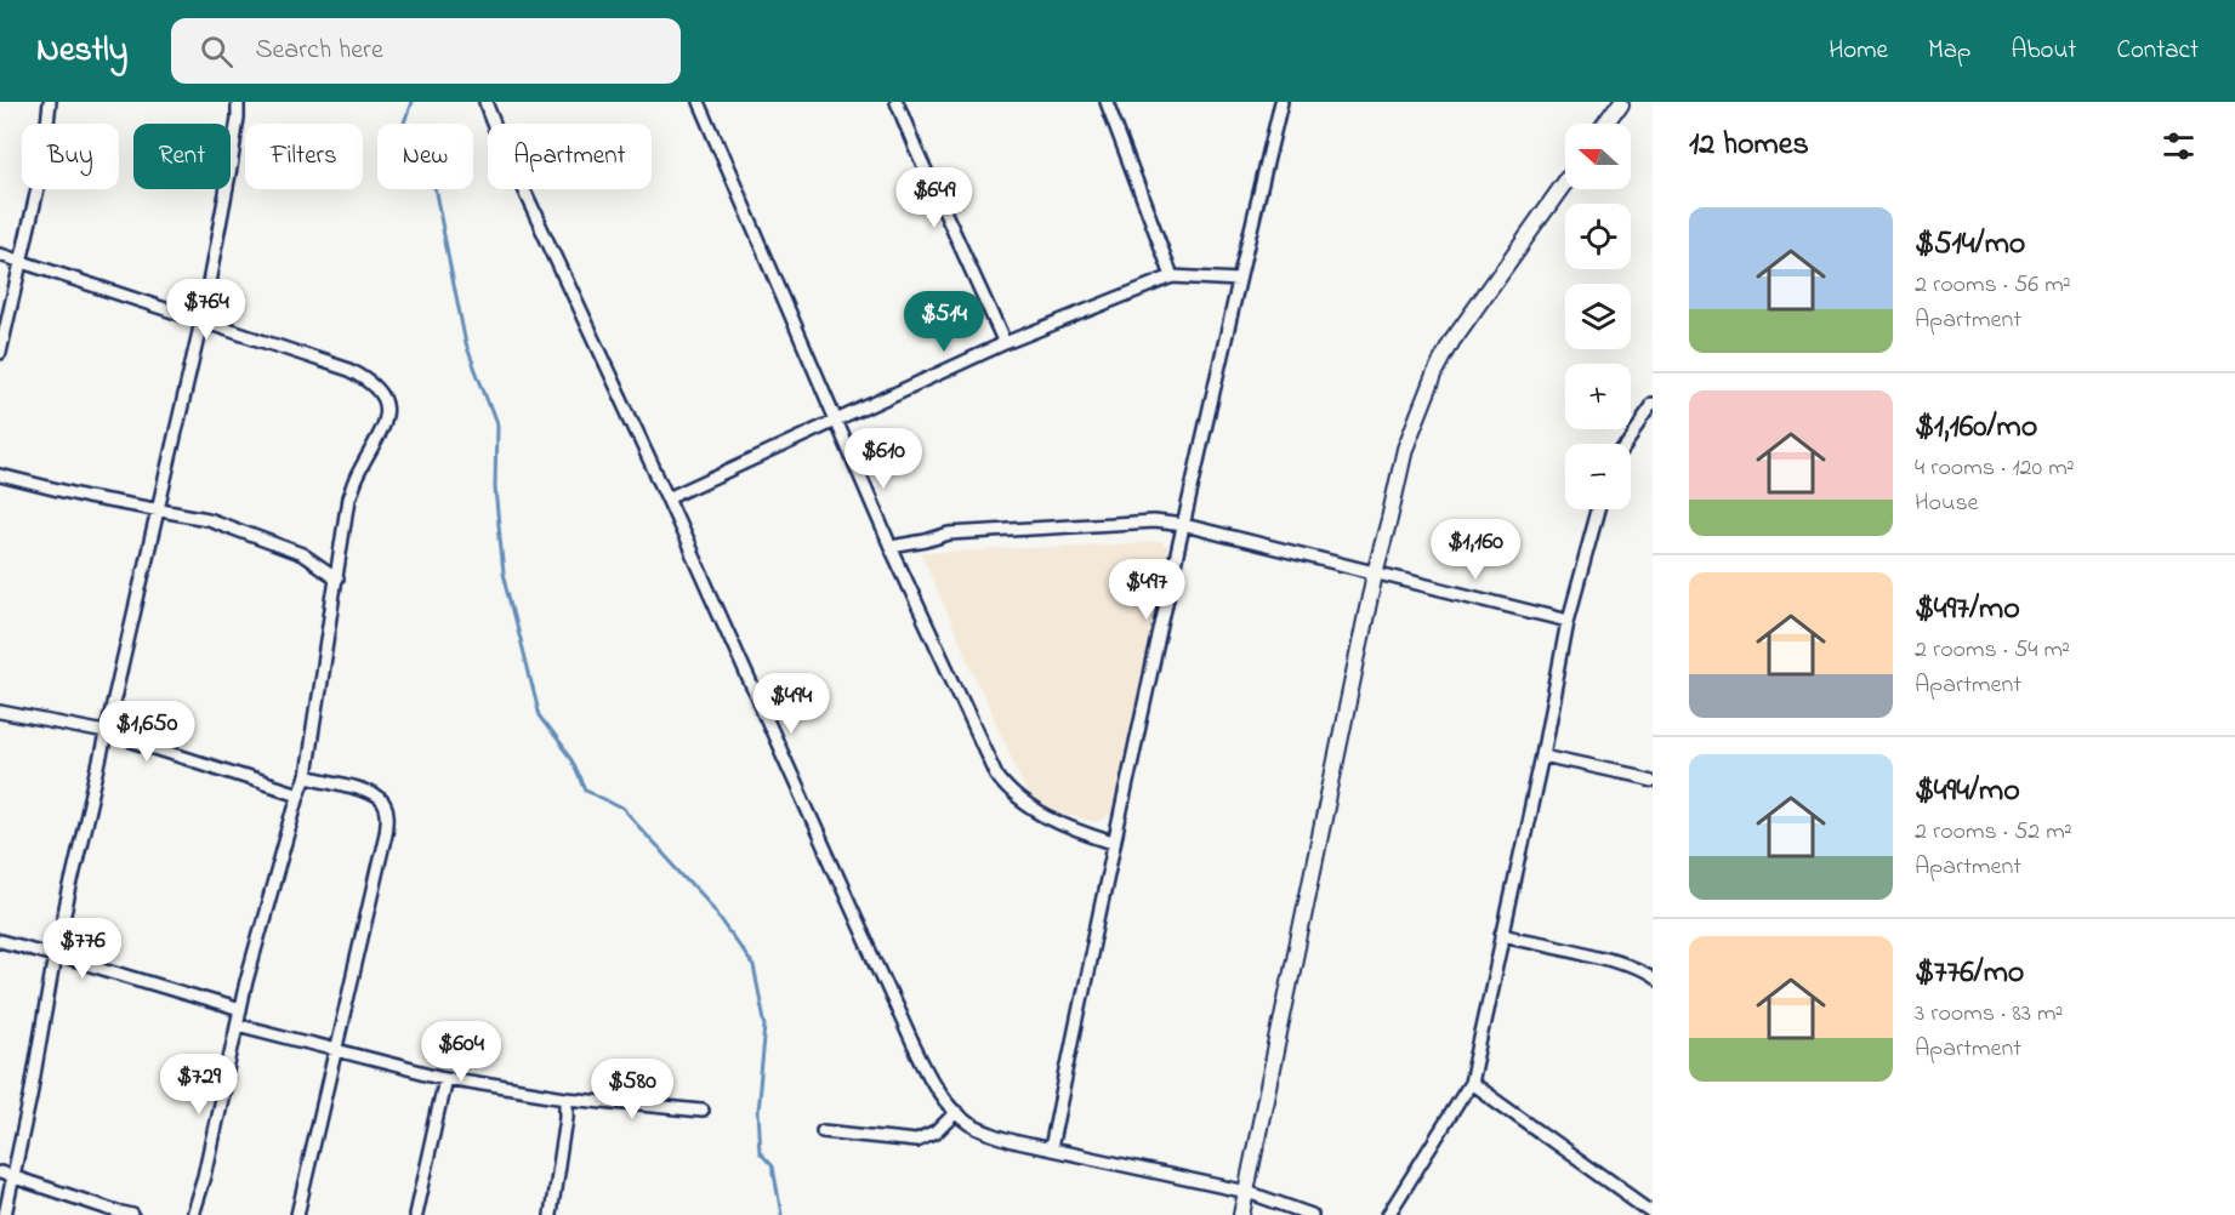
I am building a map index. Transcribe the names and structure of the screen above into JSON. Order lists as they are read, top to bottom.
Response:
{
  "north": "left",
  "page": {
    "header": "Nestly",
    "search": "Search here",
    "nav": [
      "Home",
      "Map",
      "About",
      "Contact"
    ],
    "heading": "12 homes",
    "map_buttons": ["+", "−"],
    "chip": [
      "Buy",
      "Rent",
      "Filters",
      "New",
      "Apartment"
    ],
    "price": [
      "$649",
      "$764",
      "$514",
      "$610",
      "$1,160",
      "$497",
      "$494",
      "$1,650",
      "$776",
      "$604",
      "$729",
      "$580"
    ],
    "list": [
      {
        "name": "$514/mo",
        "note": "2 rooms · 56 m² · Apartment"
      },
      {
        "name": "$1,160/mo",
        "note": "4 rooms · 120 m² · House"
      },
      {
        "name": "$497/mo",
        "note": "2 rooms · 54 m² · Apartment"
      },
      {
        "name": "$494/mo",
        "note": "2 rooms · 52 m² · Apartment"
      },
      {
        "name": "$776/mo",
        "note": "3 rooms · 83 m² · Apartment"
      }
    ]
  }
}
